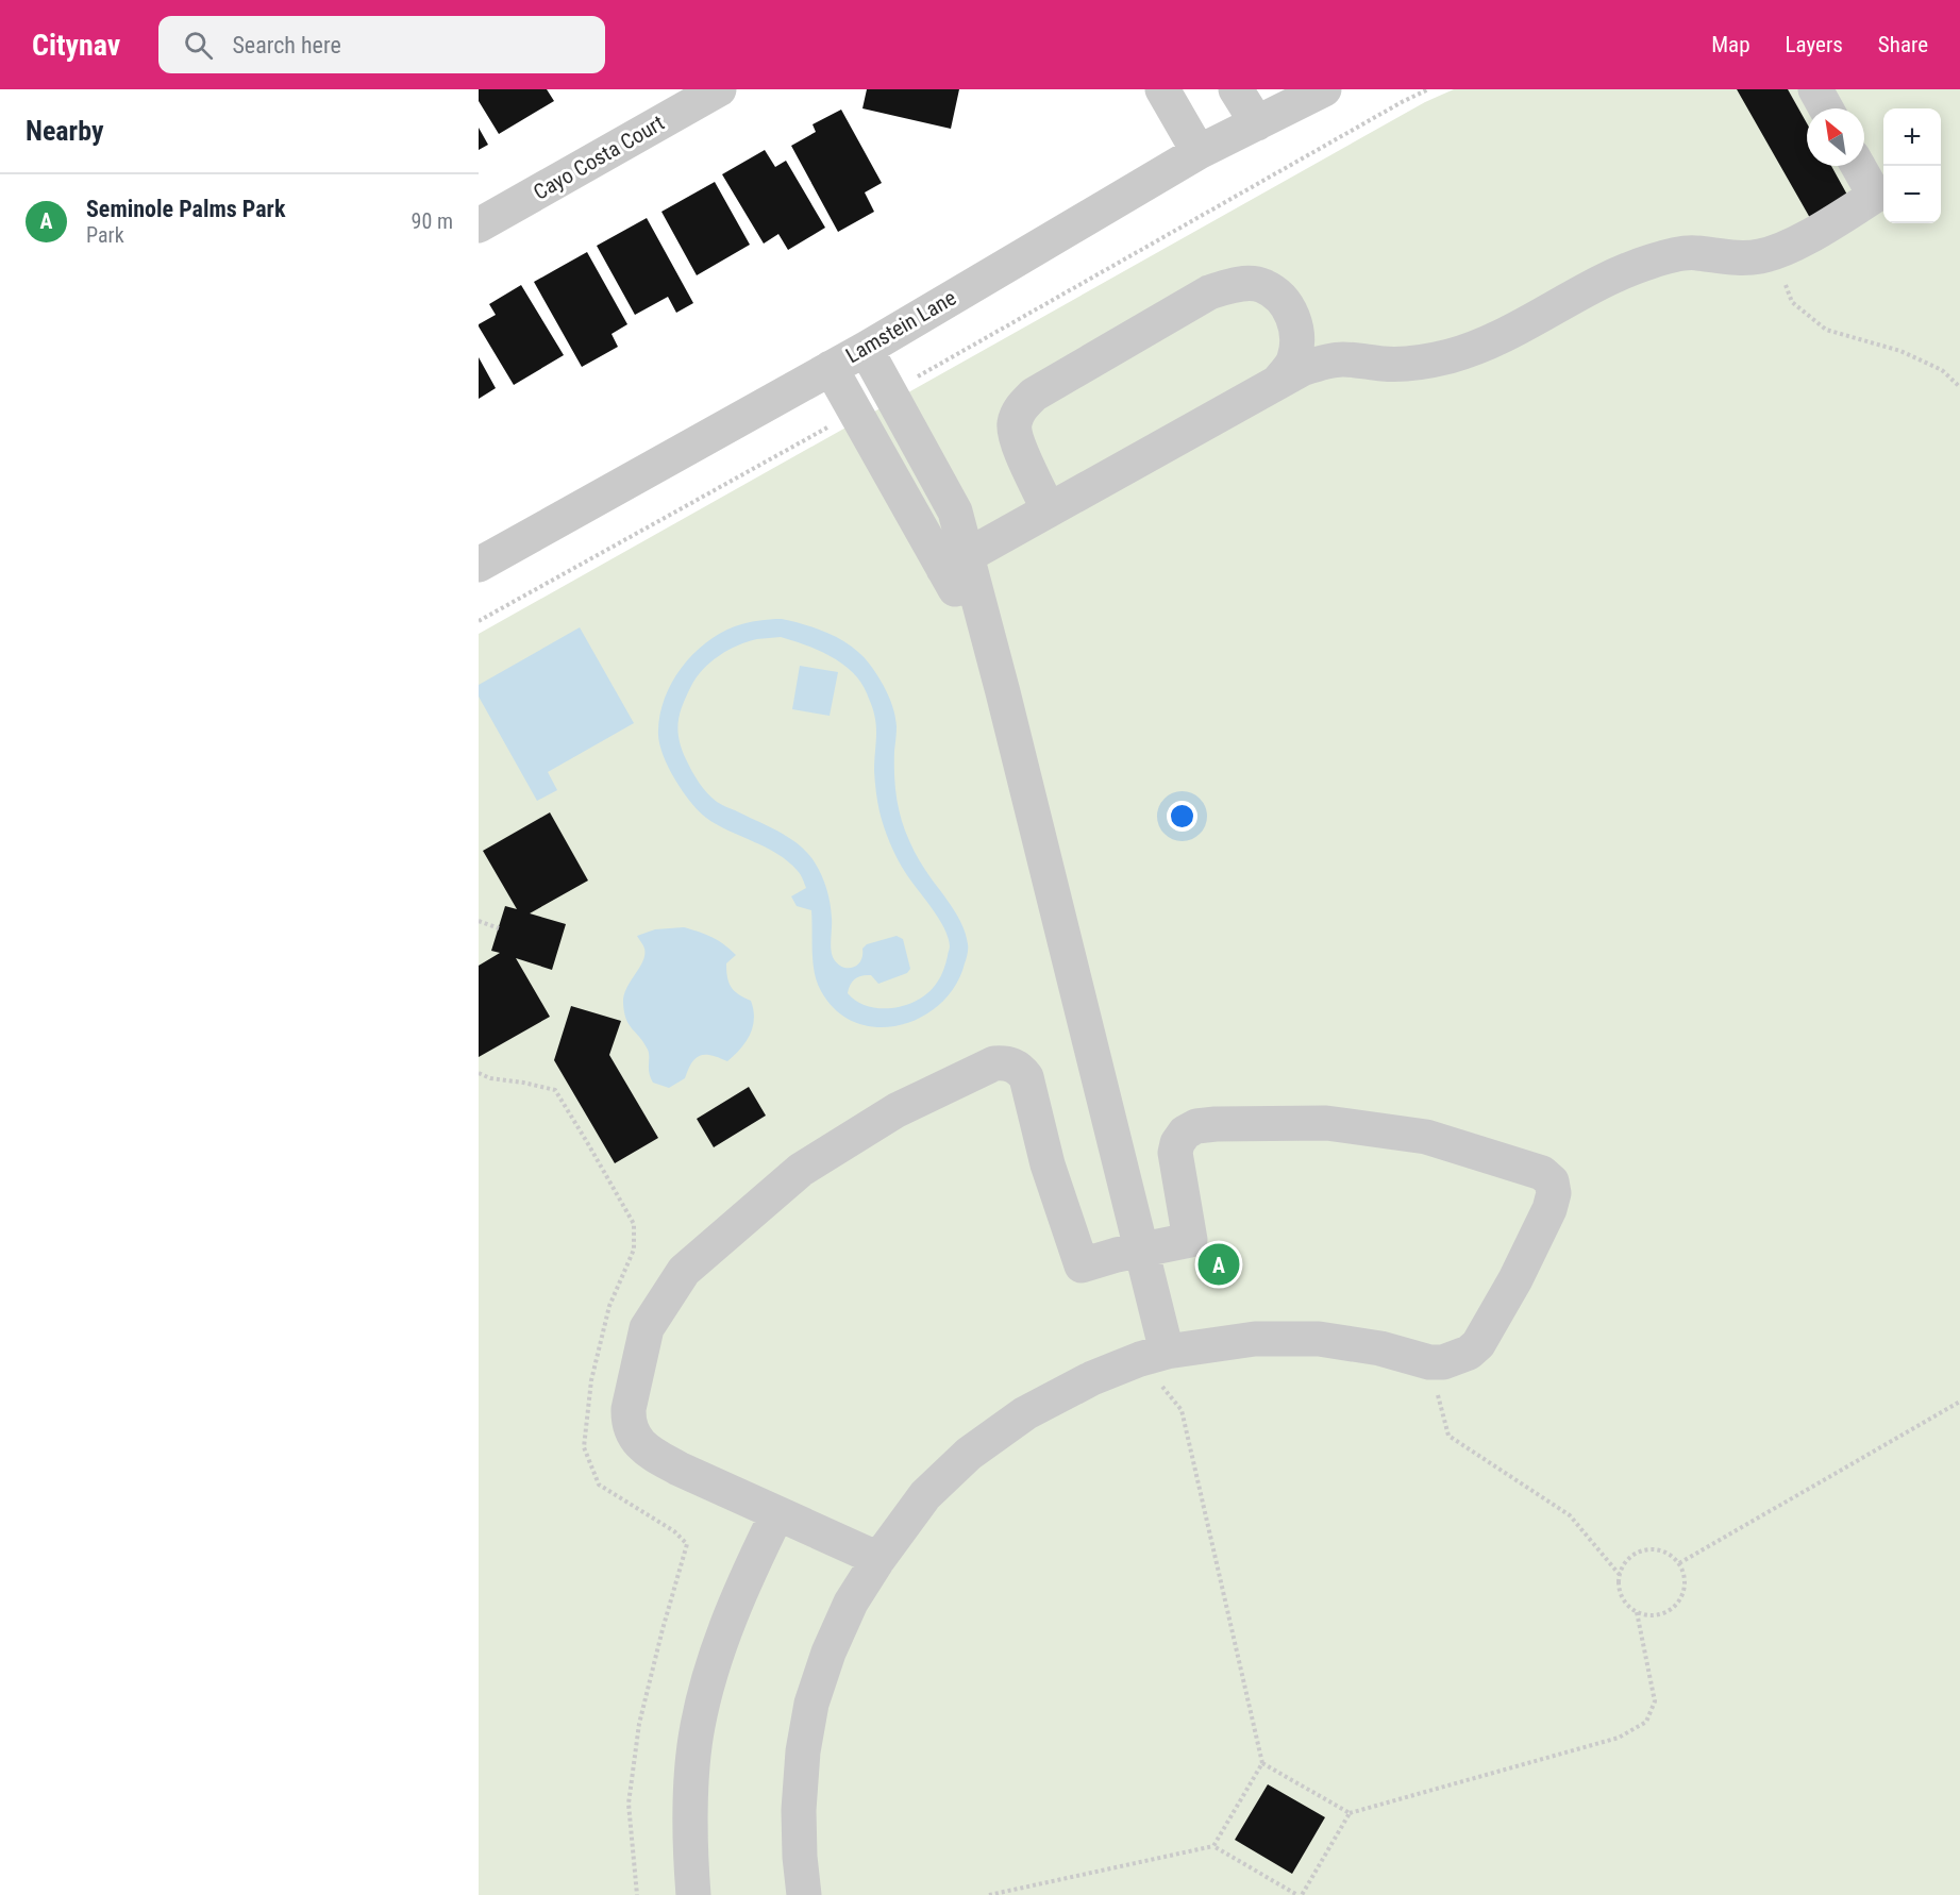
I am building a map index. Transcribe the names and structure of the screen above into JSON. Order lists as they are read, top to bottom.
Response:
{
  "streets": {
    "street": ["Cayo Costa Court", "Lamstein Lane"]
  },
  "north": "top left",
  "page": {
    "header": "Citynav",
    "search": "Search here",
    "nav": ["Map", "Layers", "Share"],
    "heading": "Nearby",
    "map_buttons": ["+", "−"],
    "list": [
      {
        "mark": "A",
        "name": "Seminole Palms Park",
        "note": "Park",
        "value": "90 m"
      }
    ],
    "pins": "A"
  }
}
